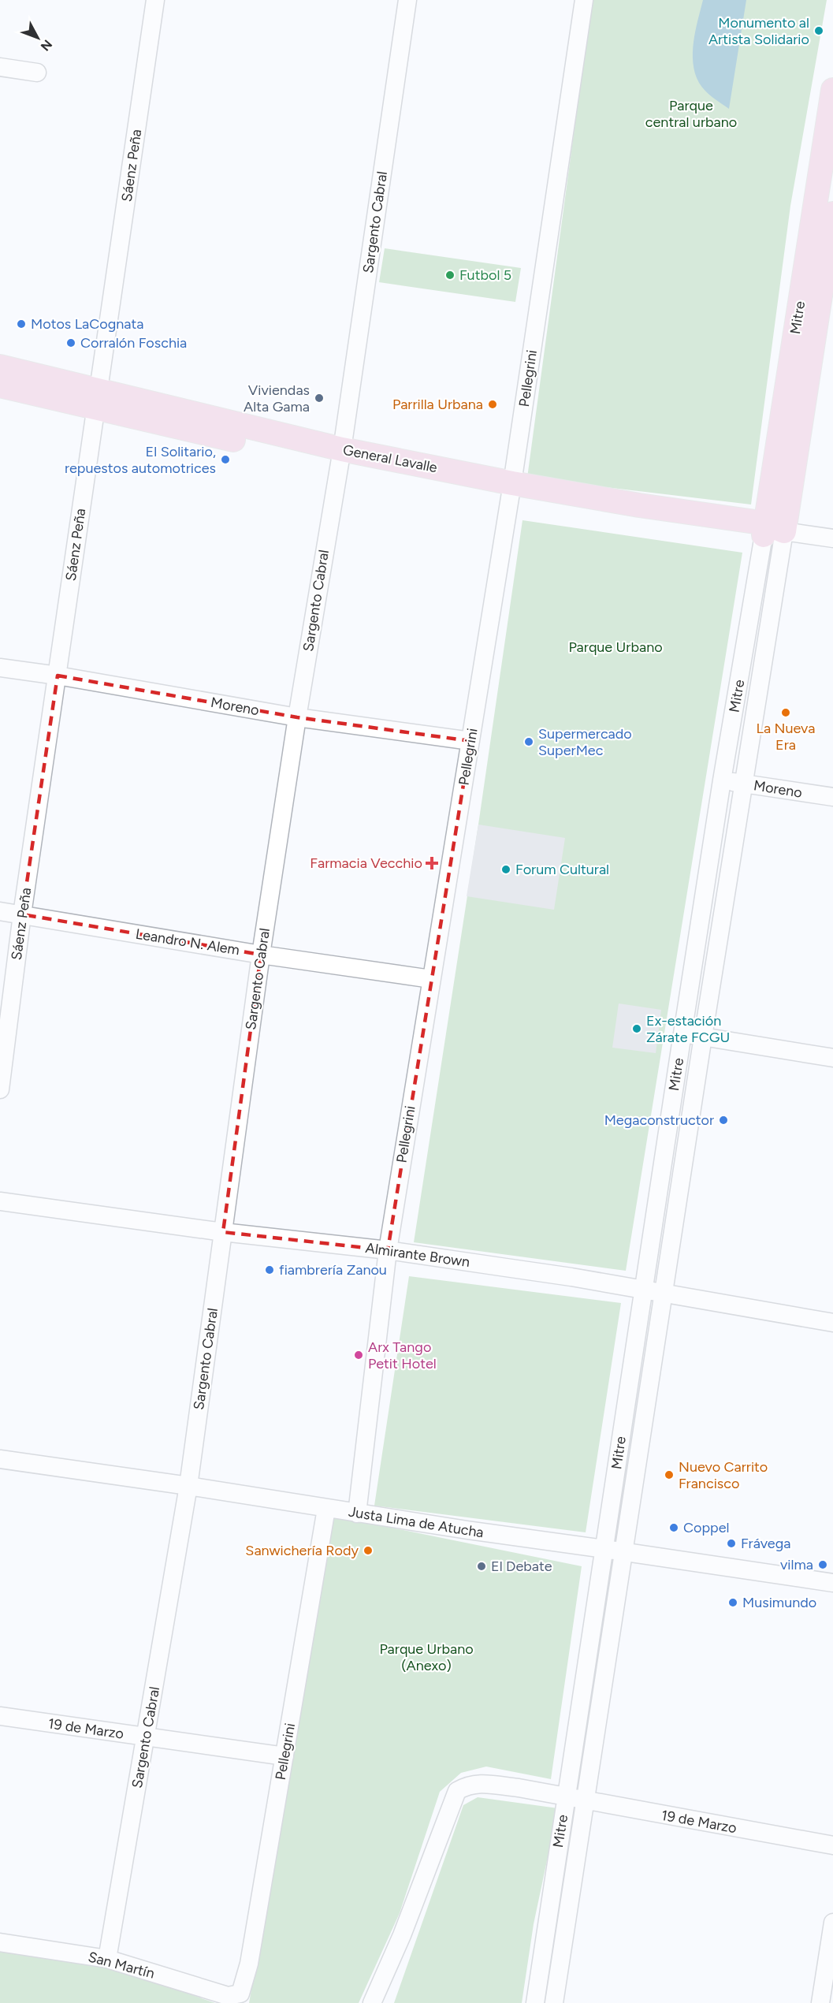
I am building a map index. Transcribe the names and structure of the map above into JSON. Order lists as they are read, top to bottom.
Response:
{
  "streets": {
    "main road": ["Mitre", "General Lavalle"],
    "street": [
      "Sáenz Peña",
      "Sargento Cabral",
      "Pellegrini",
      "Moreno",
      "Leandro N. Alem",
      "Almirante Brown",
      "Justa Lima de Atucha",
      "19 de Marzo",
      "San Martín"
    ]
  },
  "crossings": [
    ["Sáenz Peña", "General Lavalle"],
    ["Sáenz Peña", "Moreno"],
    ["Sáenz Peña", "Leandro N. Alem"],
    ["Sargento Cabral", "General Lavalle"],
    ["Sargento Cabral", "Moreno"],
    ["Sargento Cabral", "Leandro N. Alem"],
    ["Sargento Cabral", "Almirante Brown"],
    ["Sargento Cabral", "Justa Lima de Atucha"],
    ["Sargento Cabral", "19 de Marzo"],
    ["Sargento Cabral", "San Martín"],
    ["Mitre", "General Lavalle"],
    ["Mitre", "Moreno"],
    ["Mitre", "Almirante Brown"],
    ["Mitre", "Justa Lima de Atucha"],
    ["Mitre", "19 de Marzo"],
    ["Pellegrini", "General Lavalle"],
    ["Pellegrini", "Moreno"],
    ["Pellegrini", "Leandro N. Alem"],
    ["Pellegrini", "Almirante Brown"],
    ["Pellegrini", "Justa Lima de Atucha"],
    ["Pellegrini", "19 de Marzo"],
    ["Pellegrini", "San Martín"]
  ],
  "parks": ["Parque central urbano", "Parque Urbano", "Parque Urbano (Anexo)"],
  "places": {
    "other": [
      "Monumento al Artista Solidario",
      "Futbol 5",
      "Motos LaCognata",
      "Corralón Foschia",
      "Viviendas Alta Gama",
      "Parrilla Urbana",
      "El Solitario, repuestos automotrices",
      "La Nueva Era",
      "Supermercado SuperMec",
      "Forum Cultural",
      "Ex-estación Zárate FCGU",
      "Megaconstructor",
      "fiambrería Zanou",
      "Arx Tango Petit Hotel",
      "Nuevo Carrito Francisco",
      "Coppel",
      "Frávega",
      "Sanwichería Rody",
      "vilma",
      "El Debate",
      "Musimundo"
    ],
    "health": ["Farmacia Vecchio"]
  },
  "north": "bottom right"
}
